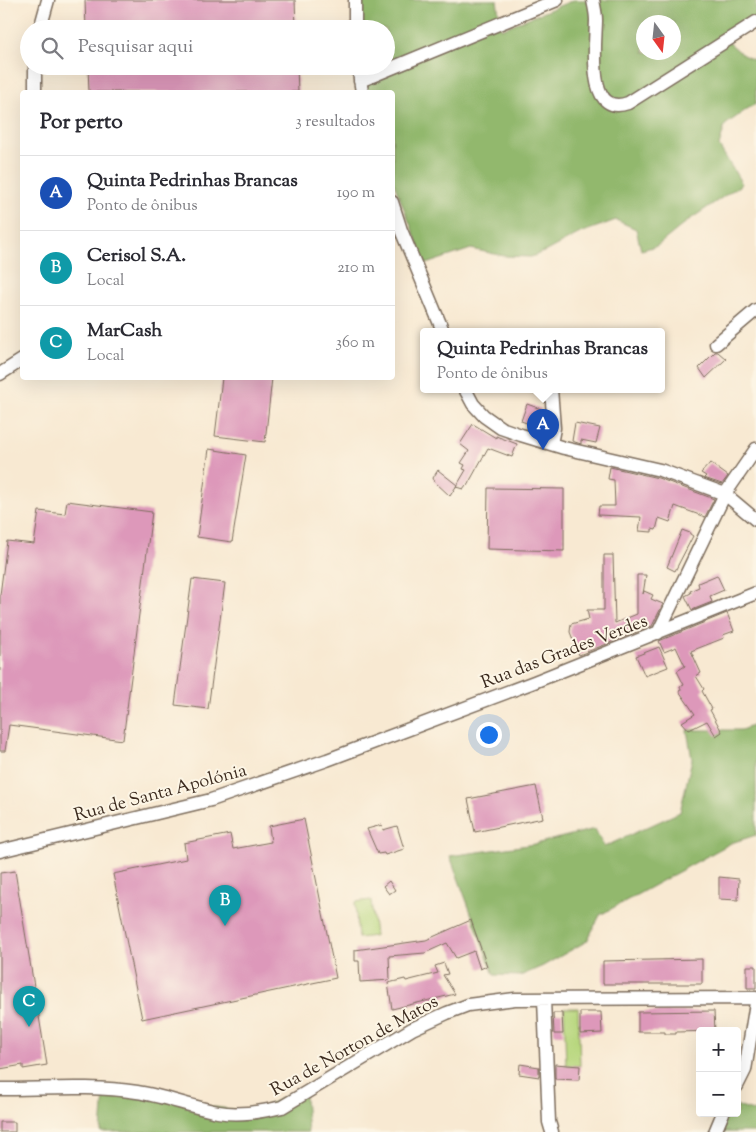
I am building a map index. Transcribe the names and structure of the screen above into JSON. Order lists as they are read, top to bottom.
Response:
{
  "streets": {
    "street": ["Rua das Grades Verdes", "Rua de Santa Apolónia", "Rua de Norton de Matos"]
  },
  "crossings": [
    ["Rua das Grades Verdes", "Rua de Santa Apolónia"]
  ],
  "north": "bottom",
  "page": {
    "search": "Pesquisar aqui",
    "heading": ["Por perto", "3 resultados"],
    "list": [
      {
        "mark": "A",
        "name": "Quinta Pedrinhas Brancas",
        "note": "Ponto de ônibus",
        "value": "190 m"
      },
      {
        "mark": "B",
        "name": "Cerisol S.A.",
        "note": "Local",
        "value": "210 m"
      },
      {
        "mark": "C",
        "name": "MarCash",
        "note": "Local",
        "value": "360 m"
      }
    ],
    "popup": ["Quinta Pedrinhas Brancas", "Ponto de ônibus"],
    "pins": ["A", "B", "C"],
    "map_buttons": ["+", "−"]
  }
}
